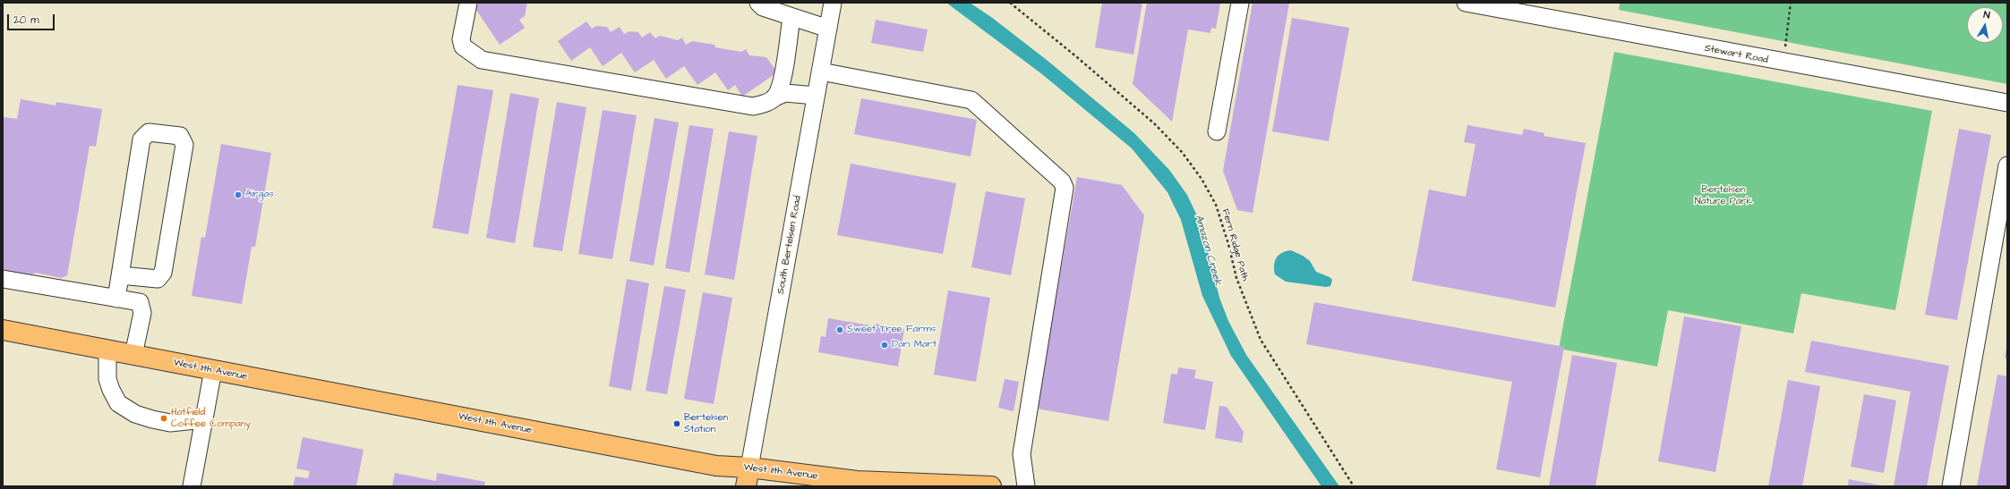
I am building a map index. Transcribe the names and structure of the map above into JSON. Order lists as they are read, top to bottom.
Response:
{
  "streets": {
    "main road": ["West 11th Avenue"],
    "street": ["Stewart Road", "South Bertelsen Road"],
    "path": ["Fern Ridge Path"]
  },
  "crossings": [
    ["South Bertelsen Road", "West 11th Avenue"]
  ],
  "water": ["Amazon Creek"],
  "parks": ["Bertelsen Nature Park"],
  "places": [
    "Airgas",
    "Sweet Tree Farms",
    "Dari Mart",
    "Hatfield Coffee Company",
    "Bertelsen Station"
  ],
  "scale_bar": "20 m",
  "north": "top"
}
